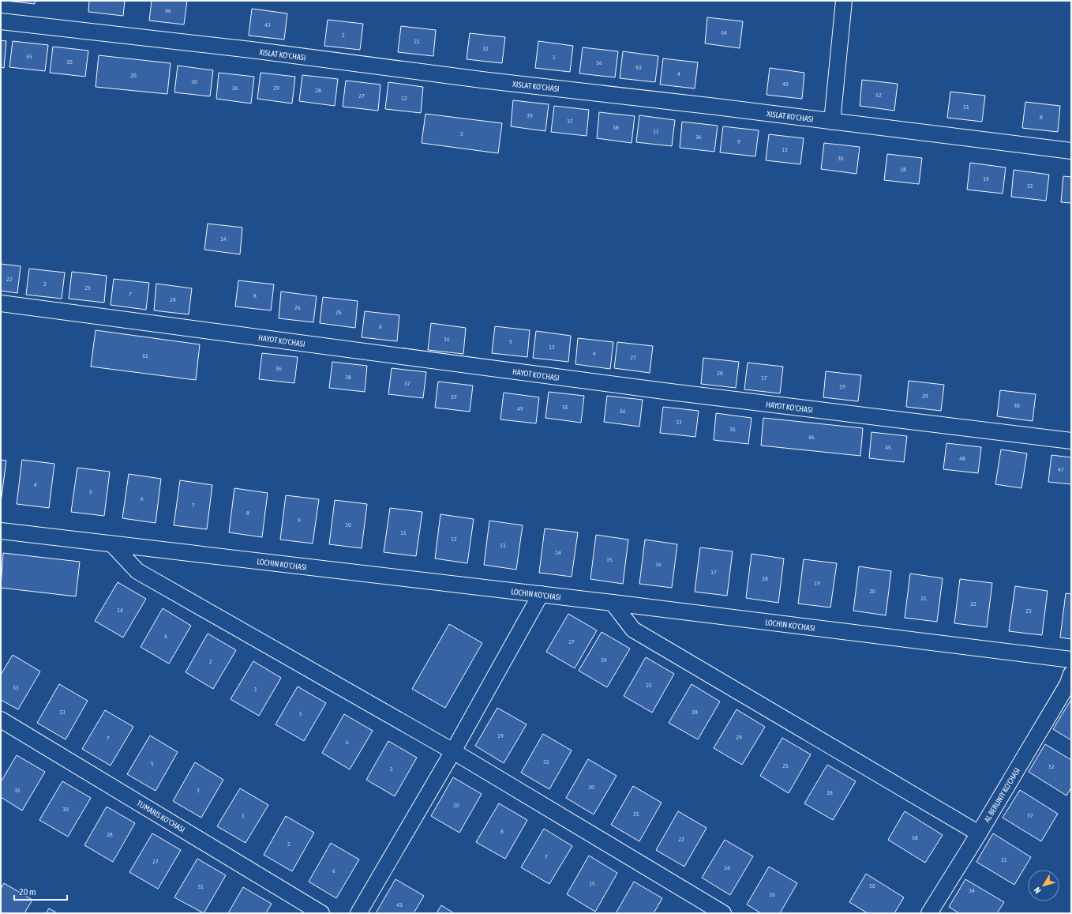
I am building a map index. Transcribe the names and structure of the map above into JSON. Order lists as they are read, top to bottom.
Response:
{
  "streets": {
    "street": [
      "XISLAT KO'CHASI",
      "HAYOT KO'CHASI",
      "LOCHIN KO'CHASI",
      "AL BERUNIY KO'CHASI",
      "TUMARIS KO'CHASI"
    ]
  },
  "house_numbers": [
    "46",
    "43",
    "54",
    "2",
    "21",
    "32",
    "55",
    "1",
    "10",
    "56",
    "53",
    "4",
    "20",
    "30",
    "40",
    "26",
    "29",
    "28",
    "52",
    "27",
    "12",
    "51",
    "39",
    "8",
    "37",
    "38",
    "11",
    "3",
    "36",
    "9",
    "13",
    "35",
    "18",
    "19",
    "31",
    "14",
    "22",
    "2",
    "23",
    "7",
    "8",
    "24",
    "26",
    "25",
    "6",
    "16",
    "5",
    "13",
    "4",
    "51",
    "27",
    "36",
    "28",
    "38",
    "17",
    "37",
    "19",
    "29",
    "57",
    "30",
    "55",
    "49",
    "56",
    "33",
    "35",
    "46",
    "45",
    "48",
    "47",
    "4",
    "5",
    "6",
    "7",
    "8",
    "9",
    "10",
    "11",
    "12",
    "13",
    "14",
    "15",
    "16",
    "17",
    "18",
    "19",
    "20",
    "21",
    "22",
    "14",
    "23",
    "4",
    "27",
    "24",
    "2",
    "23",
    "33",
    "1",
    "13",
    "28",
    "5",
    "19",
    "29",
    "7",
    "6",
    "31",
    "5",
    "25",
    "52",
    "3",
    "30",
    "35",
    "3",
    "18",
    "10",
    "30",
    "21",
    "1",
    "37",
    "8",
    "28",
    "58",
    "22",
    "2",
    "7",
    "31",
    "27",
    "14",
    "6",
    "15",
    "50",
    "31",
    "34",
    "26",
    "43"
  ],
  "scale_bar": "20 m",
  "north": "bottom left"
}
